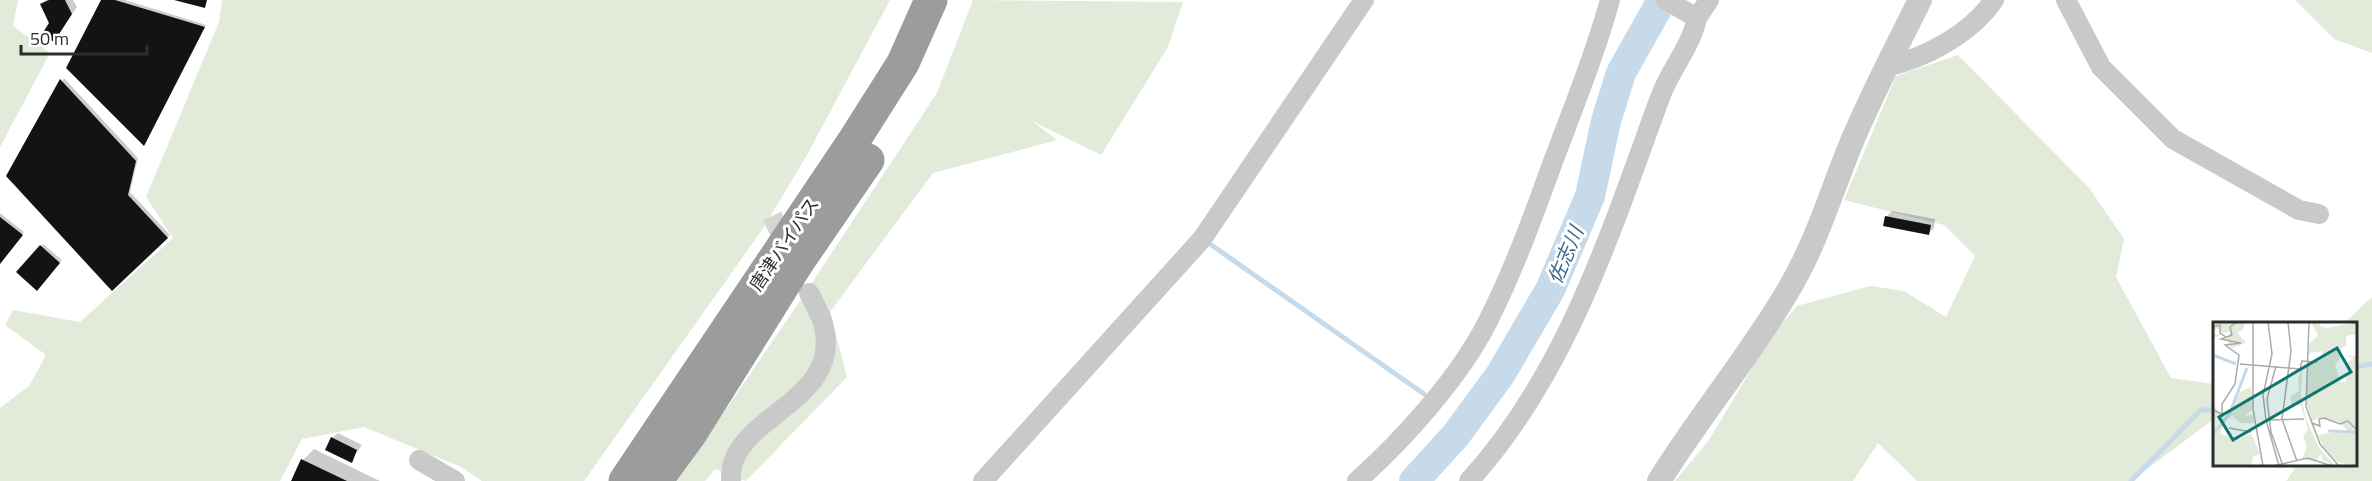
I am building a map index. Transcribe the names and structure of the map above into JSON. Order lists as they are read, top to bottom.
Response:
{
  "streets": {
    "highway": ["唐津バイパス"]
  },
  "water": ["佐志川"],
  "scale_bar": "50 m"
}
